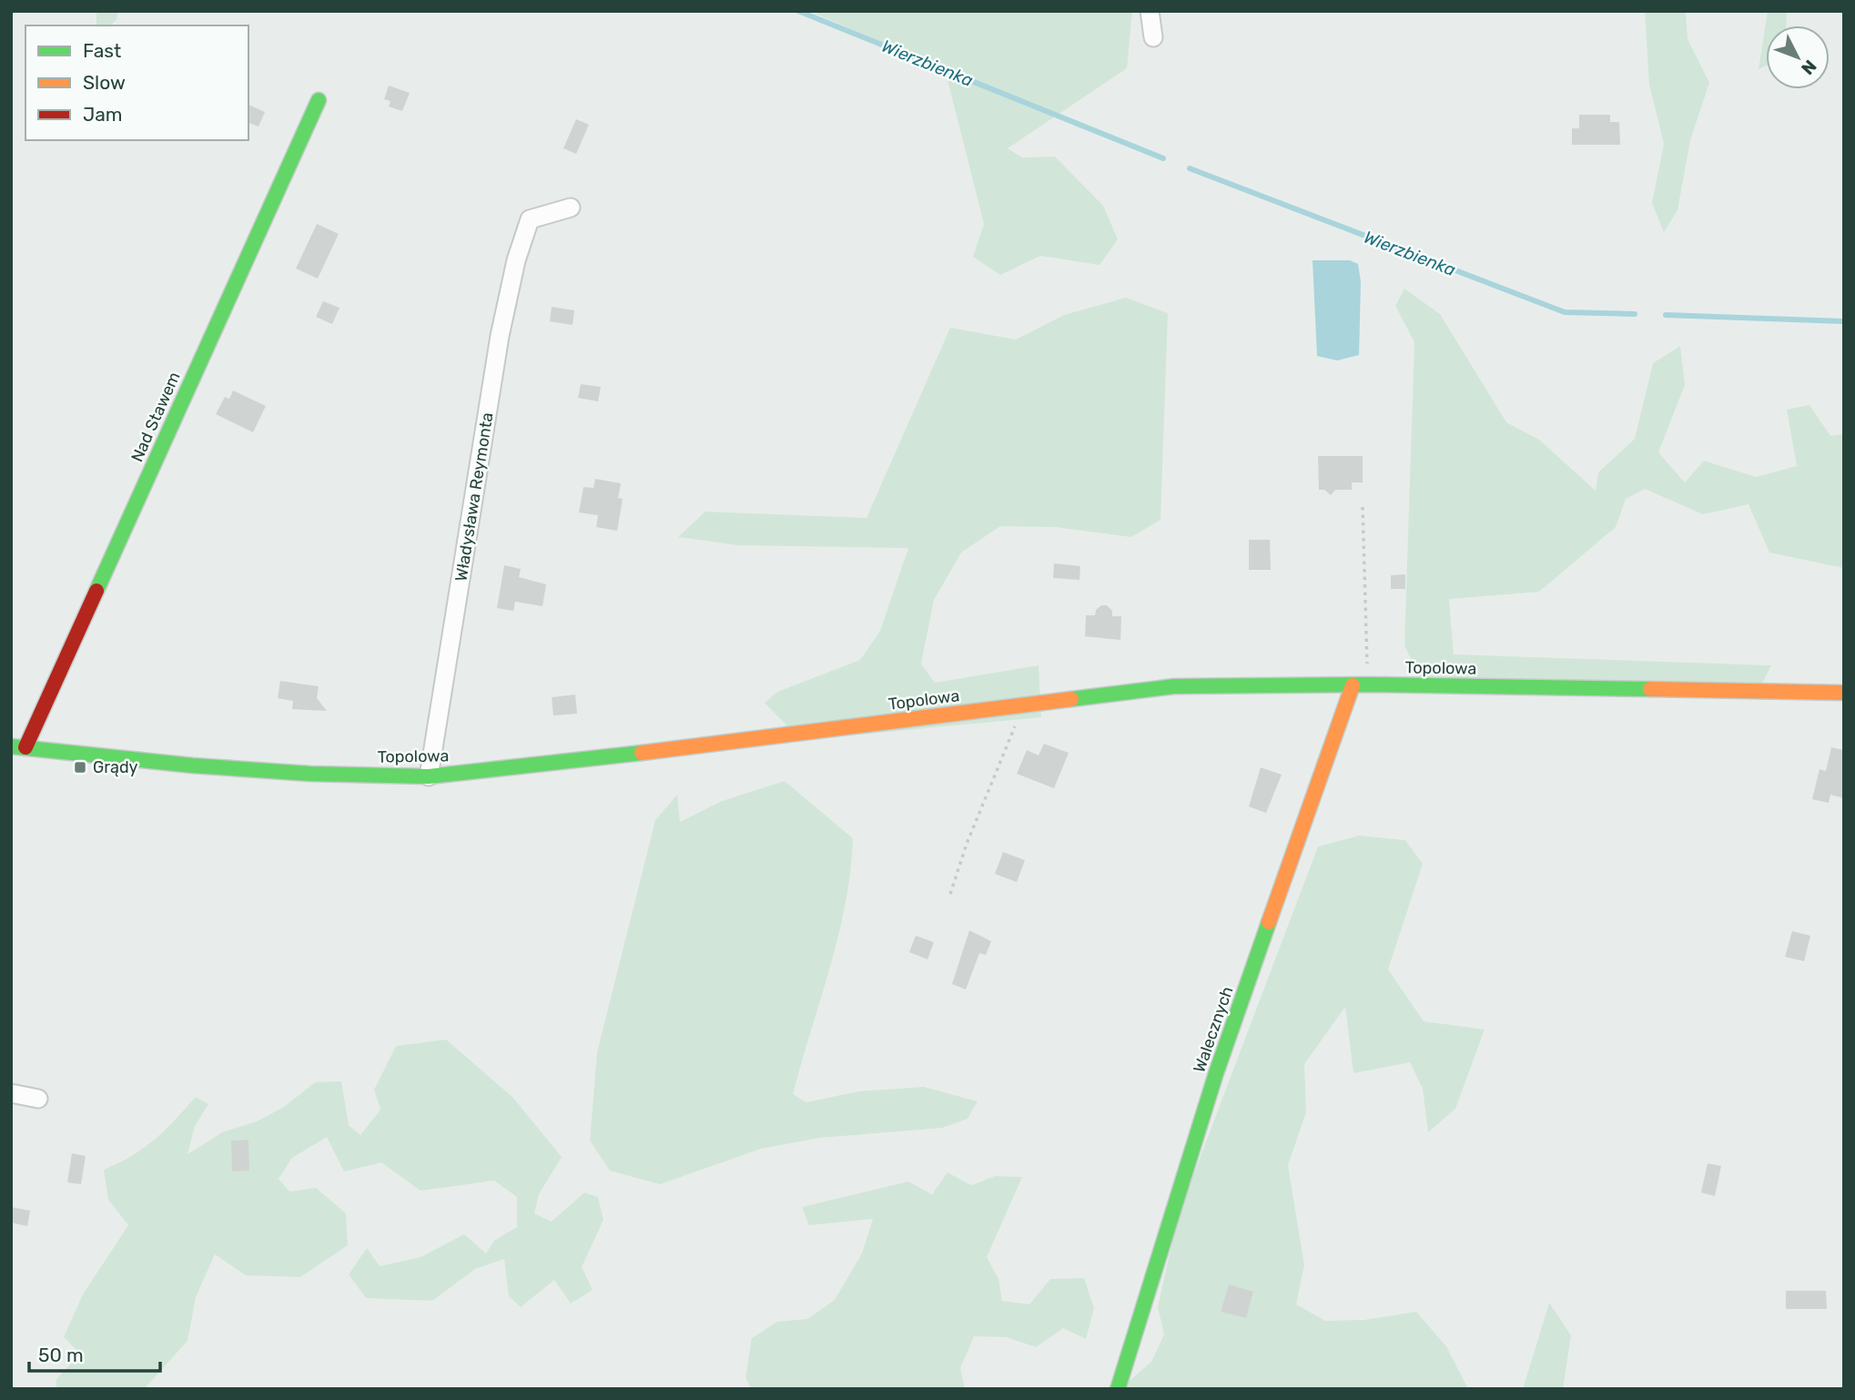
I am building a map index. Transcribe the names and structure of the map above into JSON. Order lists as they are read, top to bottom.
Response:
{
  "streets": {
    "street": [
      "Nad Stawem",
      "Władysława Reymonta",
      "Topolowa",
      "Walecznych"
    ]
  },
  "crossings": [
    ["Nad Stawem", "Topolowa"],
    ["Władysława Reymonta", "Topolowa"],
    ["Topolowa", "Walecznych"]
  ],
  "water": ["Wierzbienka"],
  "places": {
    "transit": ["Grądy"]
  },
  "legend": ["Fast", "Slow", "Jam"],
  "scale_bar": "50 m",
  "north": "bottom right"
}
